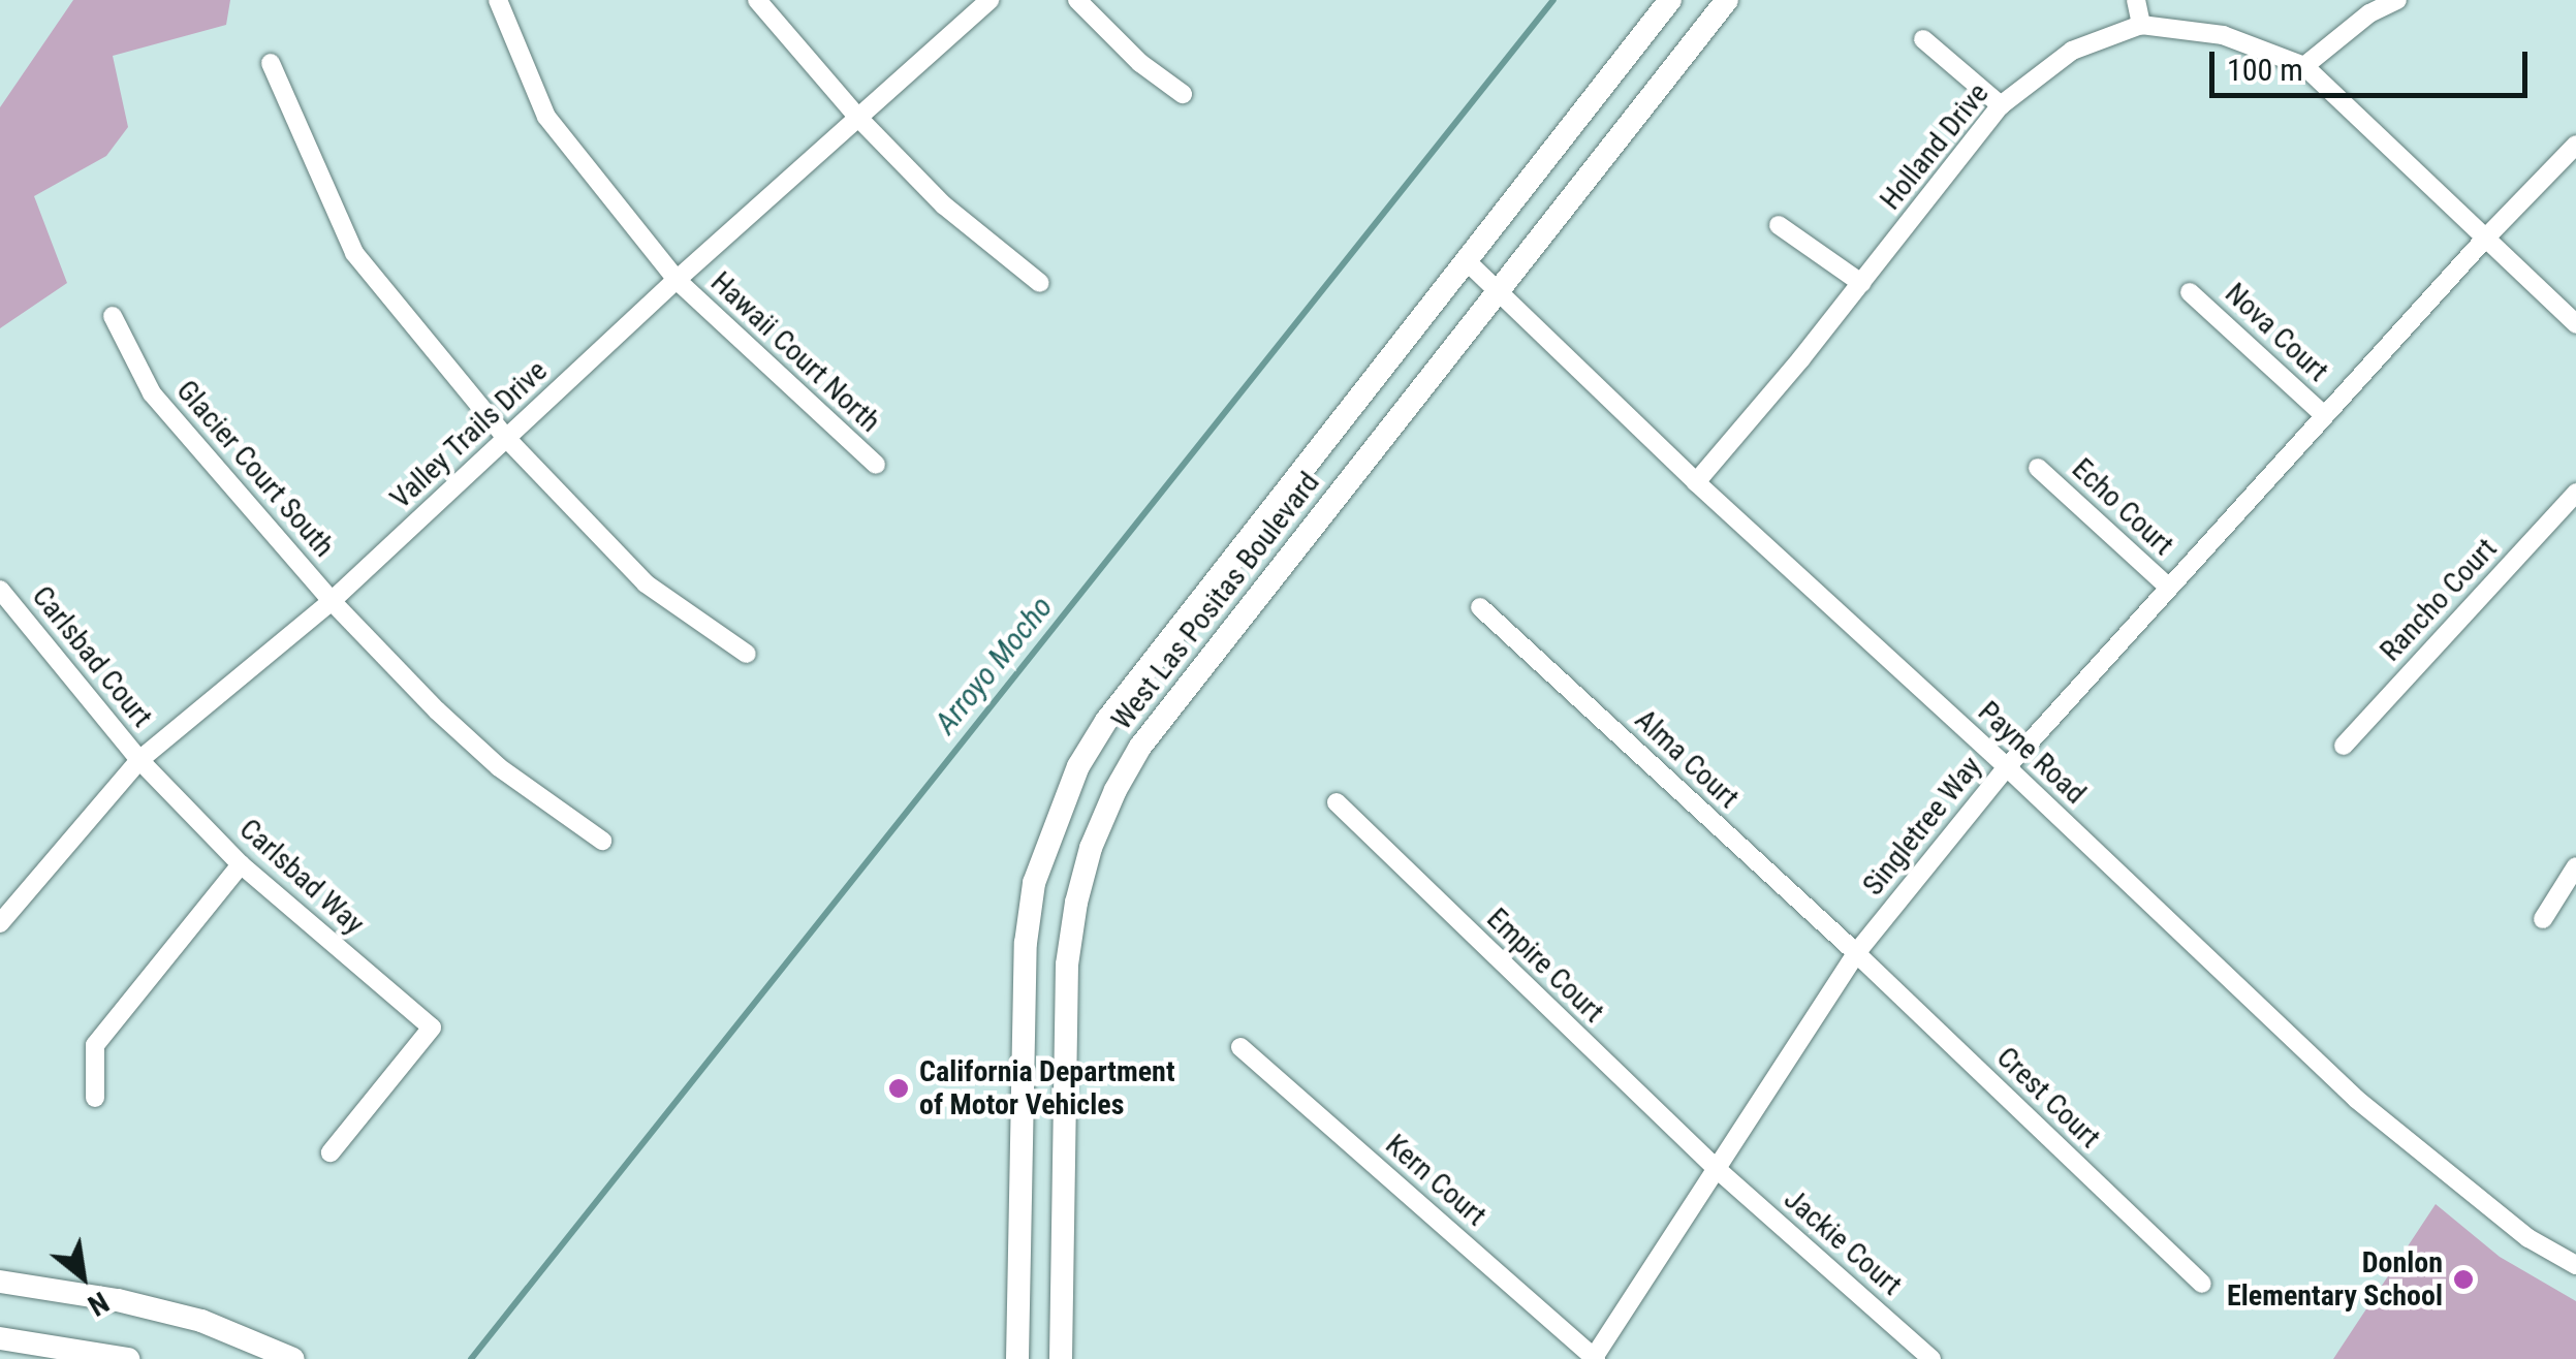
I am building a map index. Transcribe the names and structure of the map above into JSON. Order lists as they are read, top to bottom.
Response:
{
  "streets": {
    "main road": ["West Las Positas Boulevard"],
    "street": [
      "Holland Drive",
      "Nova Court",
      "Hawaii Court North",
      "Valley Trails Drive",
      "Glacier Court South",
      "Echo Court",
      "Rancho Court",
      "Carlsbad Court",
      "Payne Road",
      "Alma Court",
      "Singletree Way",
      "Carlsbad Way",
      "Empire Court",
      "Crest Court",
      "Kern Court",
      "Jackie Court"
    ]
  },
  "crossings": [
    ["Holland Drive", "Payne Road"],
    ["Holland Drive", "Singletree Way"],
    ["Nova Court", "Singletree Way"],
    ["Hawaii Court North", "Valley Trails Drive"],
    ["Valley Trails Drive", "Glacier Court South"],
    ["Valley Trails Drive", "Carlsbad Court"],
    ["Valley Trails Drive", "Carlsbad Way"],
    ["Echo Court", "Singletree Way"],
    ["West Las Positas Boulevard", "Payne Road"],
    ["Carlsbad Court", "Carlsbad Way"],
    ["Payne Road", "Singletree Way"],
    ["Alma Court", "Singletree Way"],
    ["Alma Court", "Crest Court"],
    ["Singletree Way", "Empire Court"],
    ["Singletree Way", "Crest Court"],
    ["Singletree Way", "Kern Court"],
    ["Singletree Way", "Jackie Court"],
    ["Empire Court", "Jackie Court"]
  ],
  "water": ["Arroyo Mocho"],
  "places": ["California Department of Motor Vehicles", "Donlon Elementary School"],
  "scale_bar": "100 m",
  "north": "bottom right"
}
